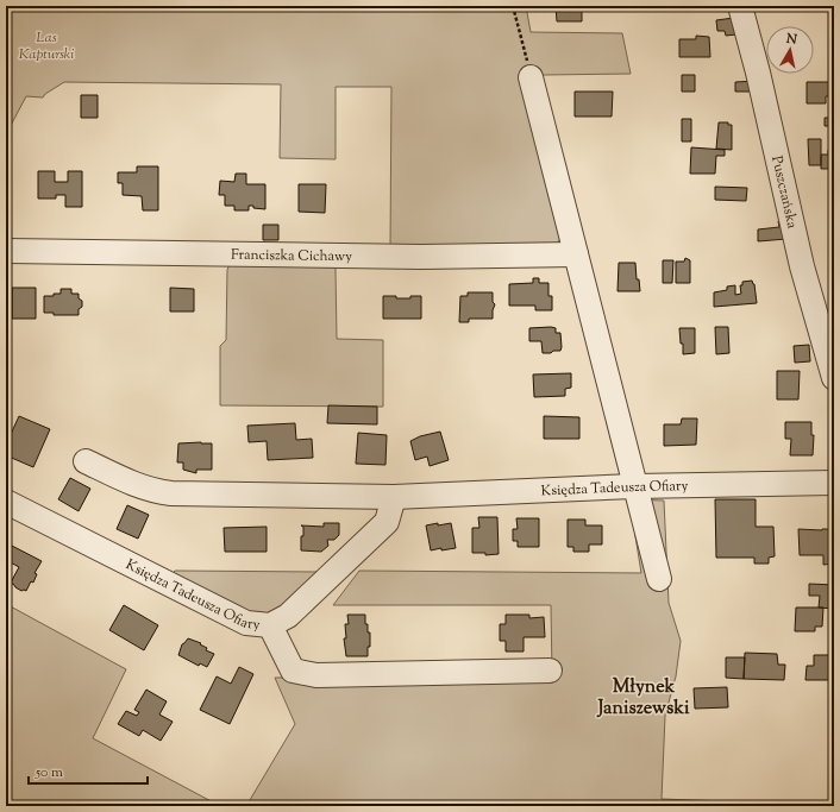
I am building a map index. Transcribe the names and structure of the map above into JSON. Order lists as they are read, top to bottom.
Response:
{
  "streets": {
    "street": ["Puszczańska", "Franciszka Cichawy", "Księdza Tadeusza Ofiary"]
  },
  "districts": ["Młynek Janiszewski"],
  "parks": ["Las Kapturski"],
  "scale_bar": "50 m",
  "north": "top"
}
